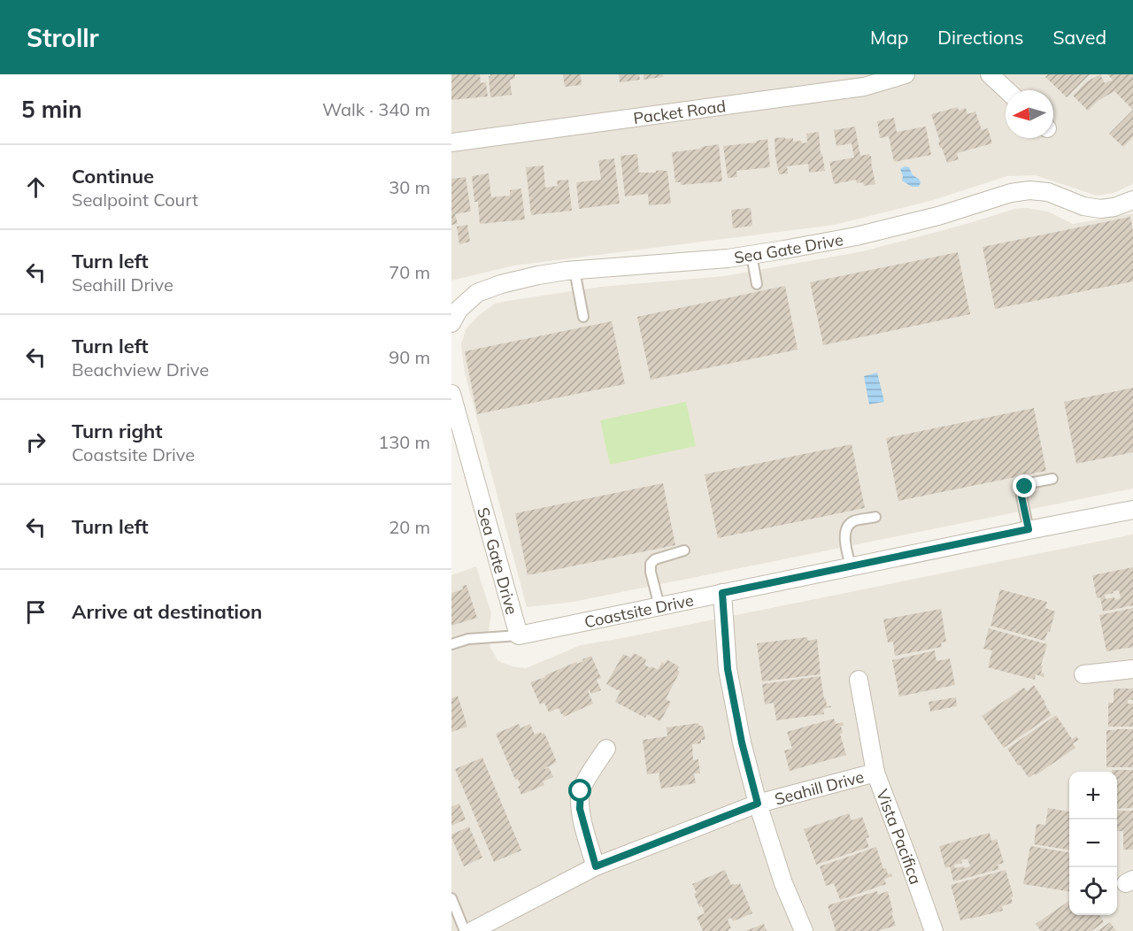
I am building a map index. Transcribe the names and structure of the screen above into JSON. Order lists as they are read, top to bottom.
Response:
{
  "streets": {
    "street": [
      "Packet Road",
      "Sea Gate Drive",
      "Coastsite Drive",
      "Seahill Drive",
      "Vista Pacifica"
    ]
  },
  "crossings": [
    ["Sea Gate Drive", "Coastsite Drive"],
    ["Seahill Drive", "Vista Pacifica"]
  ],
  "north": "left",
  "page": {
    "header": "Strollr",
    "nav": ["Map", "Directions", "Saved"],
    "heading": ["5 min", "Walk · 340 m"],
    "list": [
      ["Continue", "Sealpoint Court", "30 m"],
      ["Turn left", "Seahill Drive", "70 m"],
      ["Turn left", "Beachview Drive", "90 m"],
      ["Turn right", "Coastsite Drive", "130 m"],
      ["Turn left", "20 m"],
      "Arrive at destination"
    ],
    "map_buttons": ["+", "−"]
  }
}
